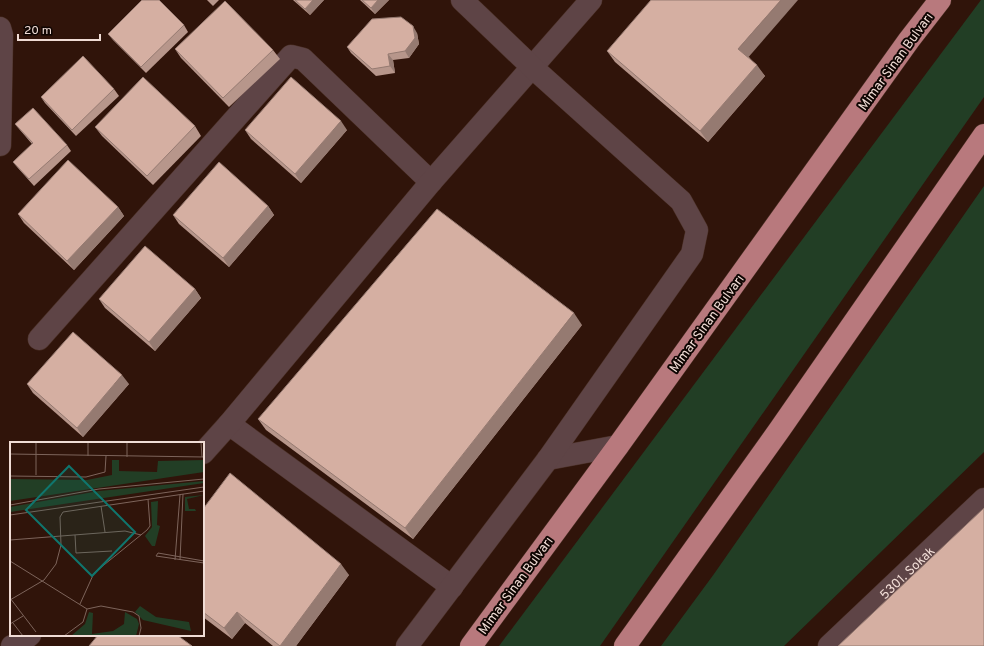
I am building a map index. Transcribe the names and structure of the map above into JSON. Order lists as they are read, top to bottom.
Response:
{
  "streets": {
    "highway": ["Mimar Sinan Bulvarı"],
    "street": ["5301. Sokak"]
  },
  "scale_bar": "20 m"
}
